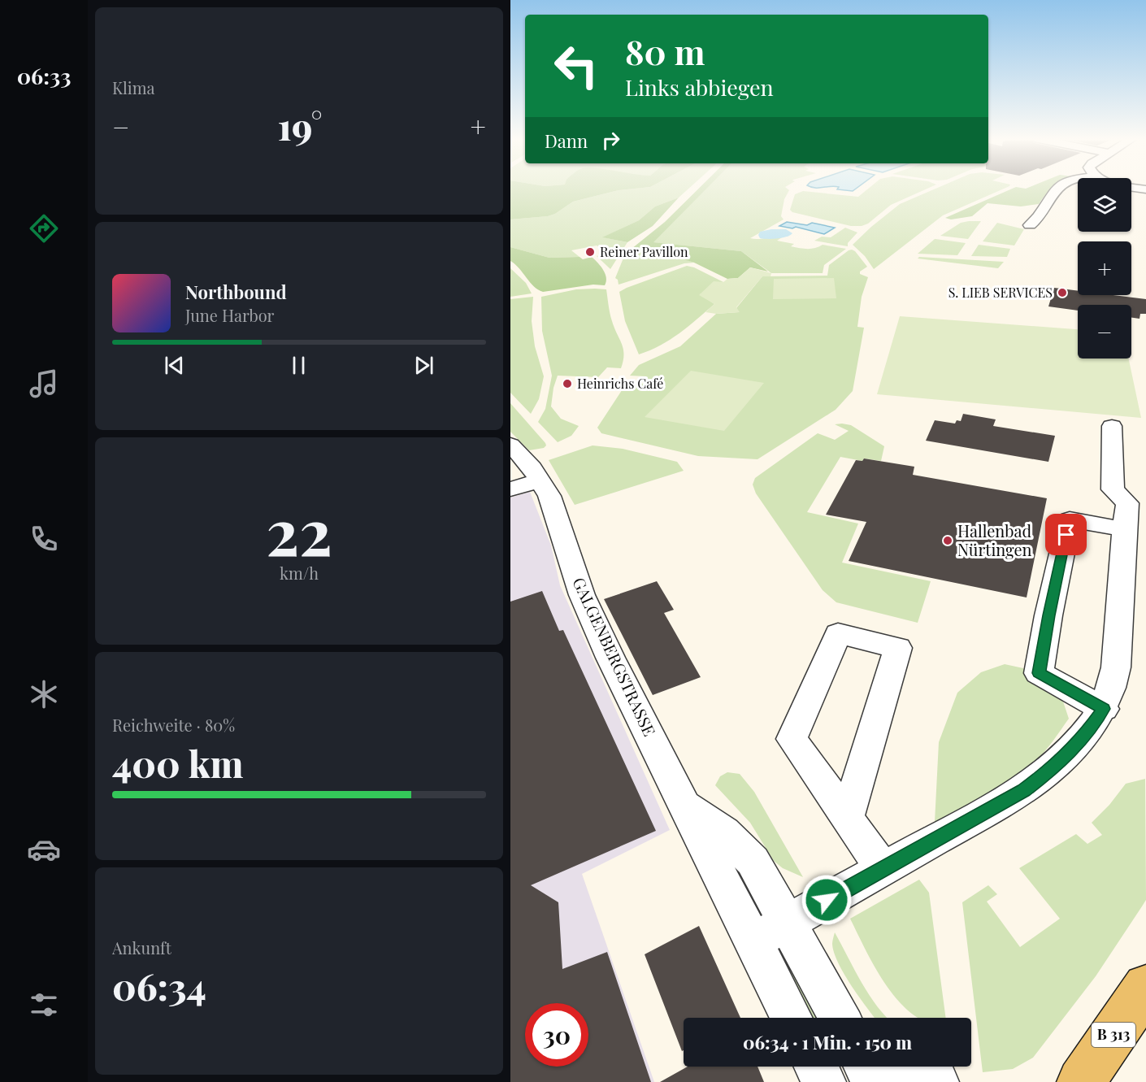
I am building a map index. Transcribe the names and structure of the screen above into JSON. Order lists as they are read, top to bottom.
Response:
{
  "streets": {
    "main road": ["B 313"],
    "street": ["GALGENBERGSTRASSE"]
  },
  "places": [
    "Reiner Pavillon",
    "S. LIEB SERVICES",
    "Heinrichs Café",
    "Hallenbad Nürtingen"
  ],
  "page": {
    "tabs": "06:33",
    "tile": [
      "Klima",
      ["22", "km/h"],
      ["Reichweite · 80%", "400 km"],
      ["Ankunft", "06:34"]
    ],
    "turn": ["80 m", "Links abbiegen"],
    "heat": ["−", "19°", "+"],
    "then": "Dann",
    "map_buttons": ["+", "−"],
    "song": ["Northbound", "June Harbor"],
    "limit": "30",
    "trip": "06:34 · 1 Min. · 150 m"
  }
}
